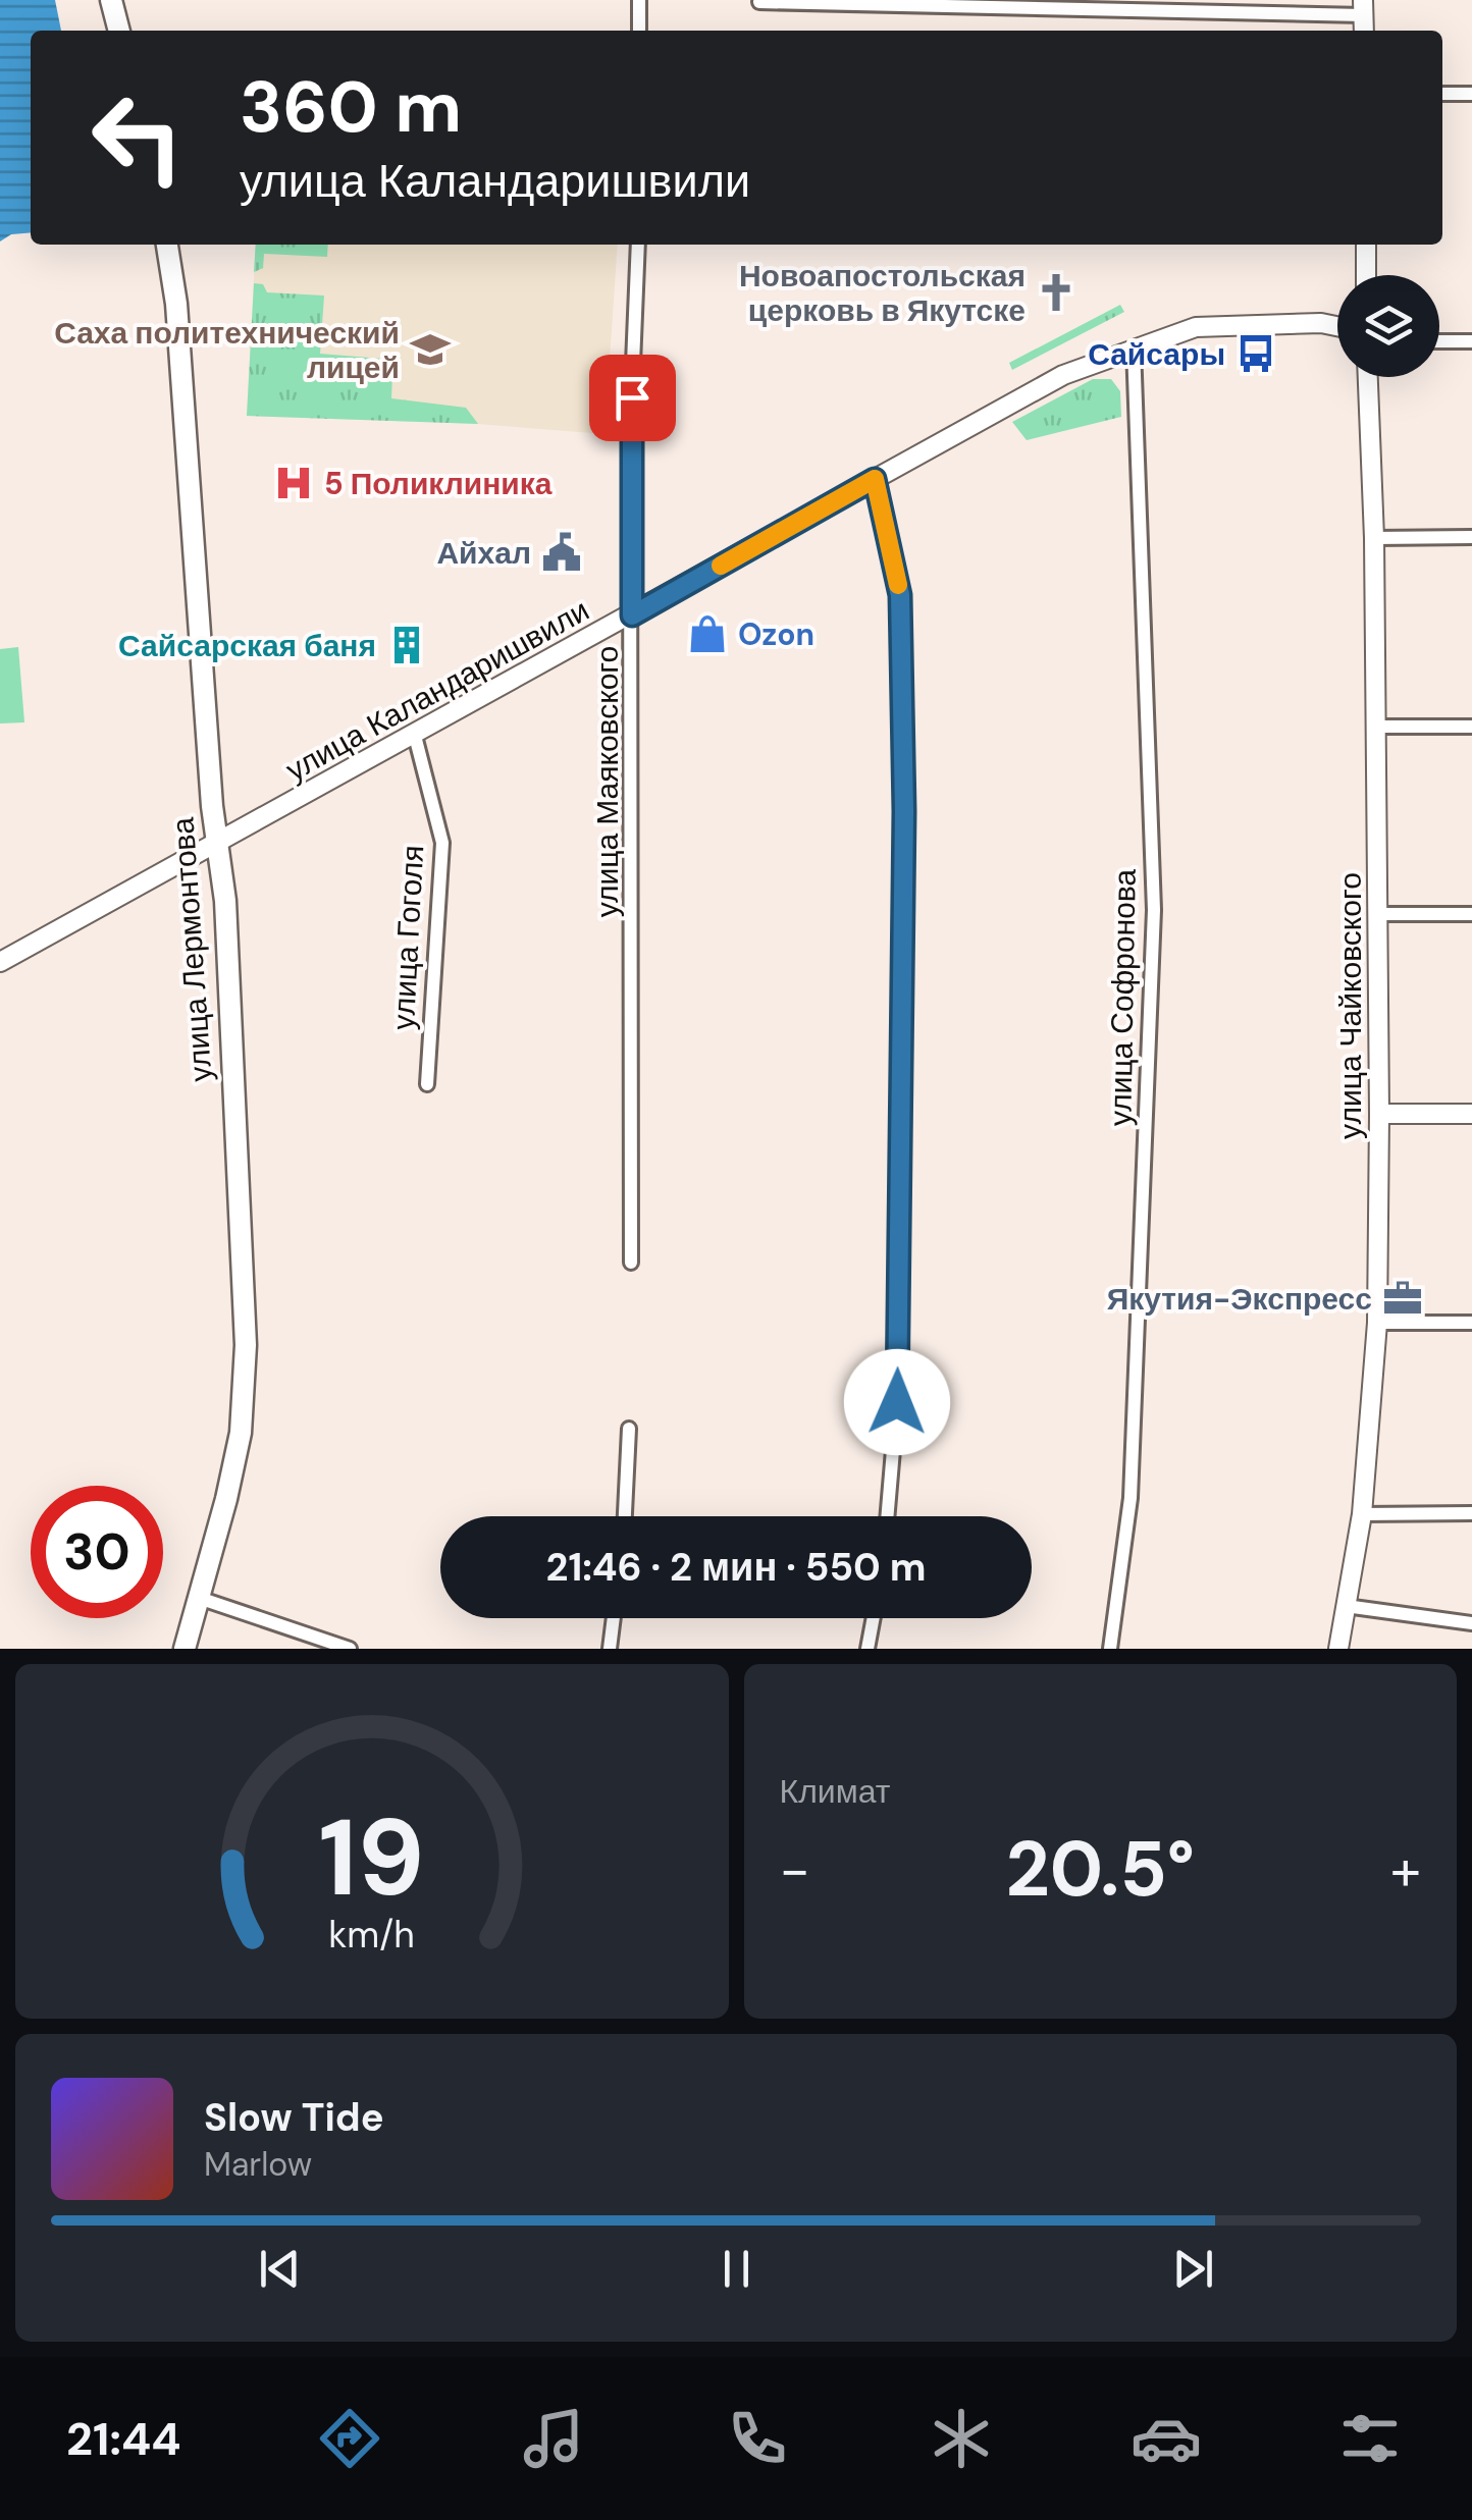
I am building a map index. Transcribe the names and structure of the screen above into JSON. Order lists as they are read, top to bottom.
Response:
{
  "streets": {
    "main road": ["улица Лермонтова"],
    "street": [
      "улица Каландаришвили",
      "улица Маяковского",
      "улица Гоголя",
      "улица Софронова",
      "улица Чайковского"
    ]
  },
  "crossings": [
    ["улица Каландаришвили", "улица Маяковского"],
    ["улица Каландаришвили", "улица Гоголя"],
    ["улица Каландаришвили", "улица Лермонтова"],
    ["улица Каландаришвили", "улица Софронова"]
  ],
  "places": {
    "church": ["Новоапостольская церковь в Якутске"],
    "school or university": ["Саха политехнический лицей"],
    "bus stop": ["Сайсары"],
    "hospital": ["5 Поликлиника"],
    "public building": ["Айхал"],
    "shop": ["Ozon"],
    "building": ["Сайсарская баня"],
    "office": ["Якутия-Экспресс"]
  },
  "page": {
    "turn": ["360 m", "улица Каландаришвили"],
    "limit": "30",
    "trip": "21:46 · 2 мин · 550 m",
    "tile": "Климат",
    "heat": ["−", "20.5°", "+"],
    "song": ["Slow Tide", "Marlow"],
    "tabs": "21:44",
    "gauge": ["19", "km/h"]
  }
}
